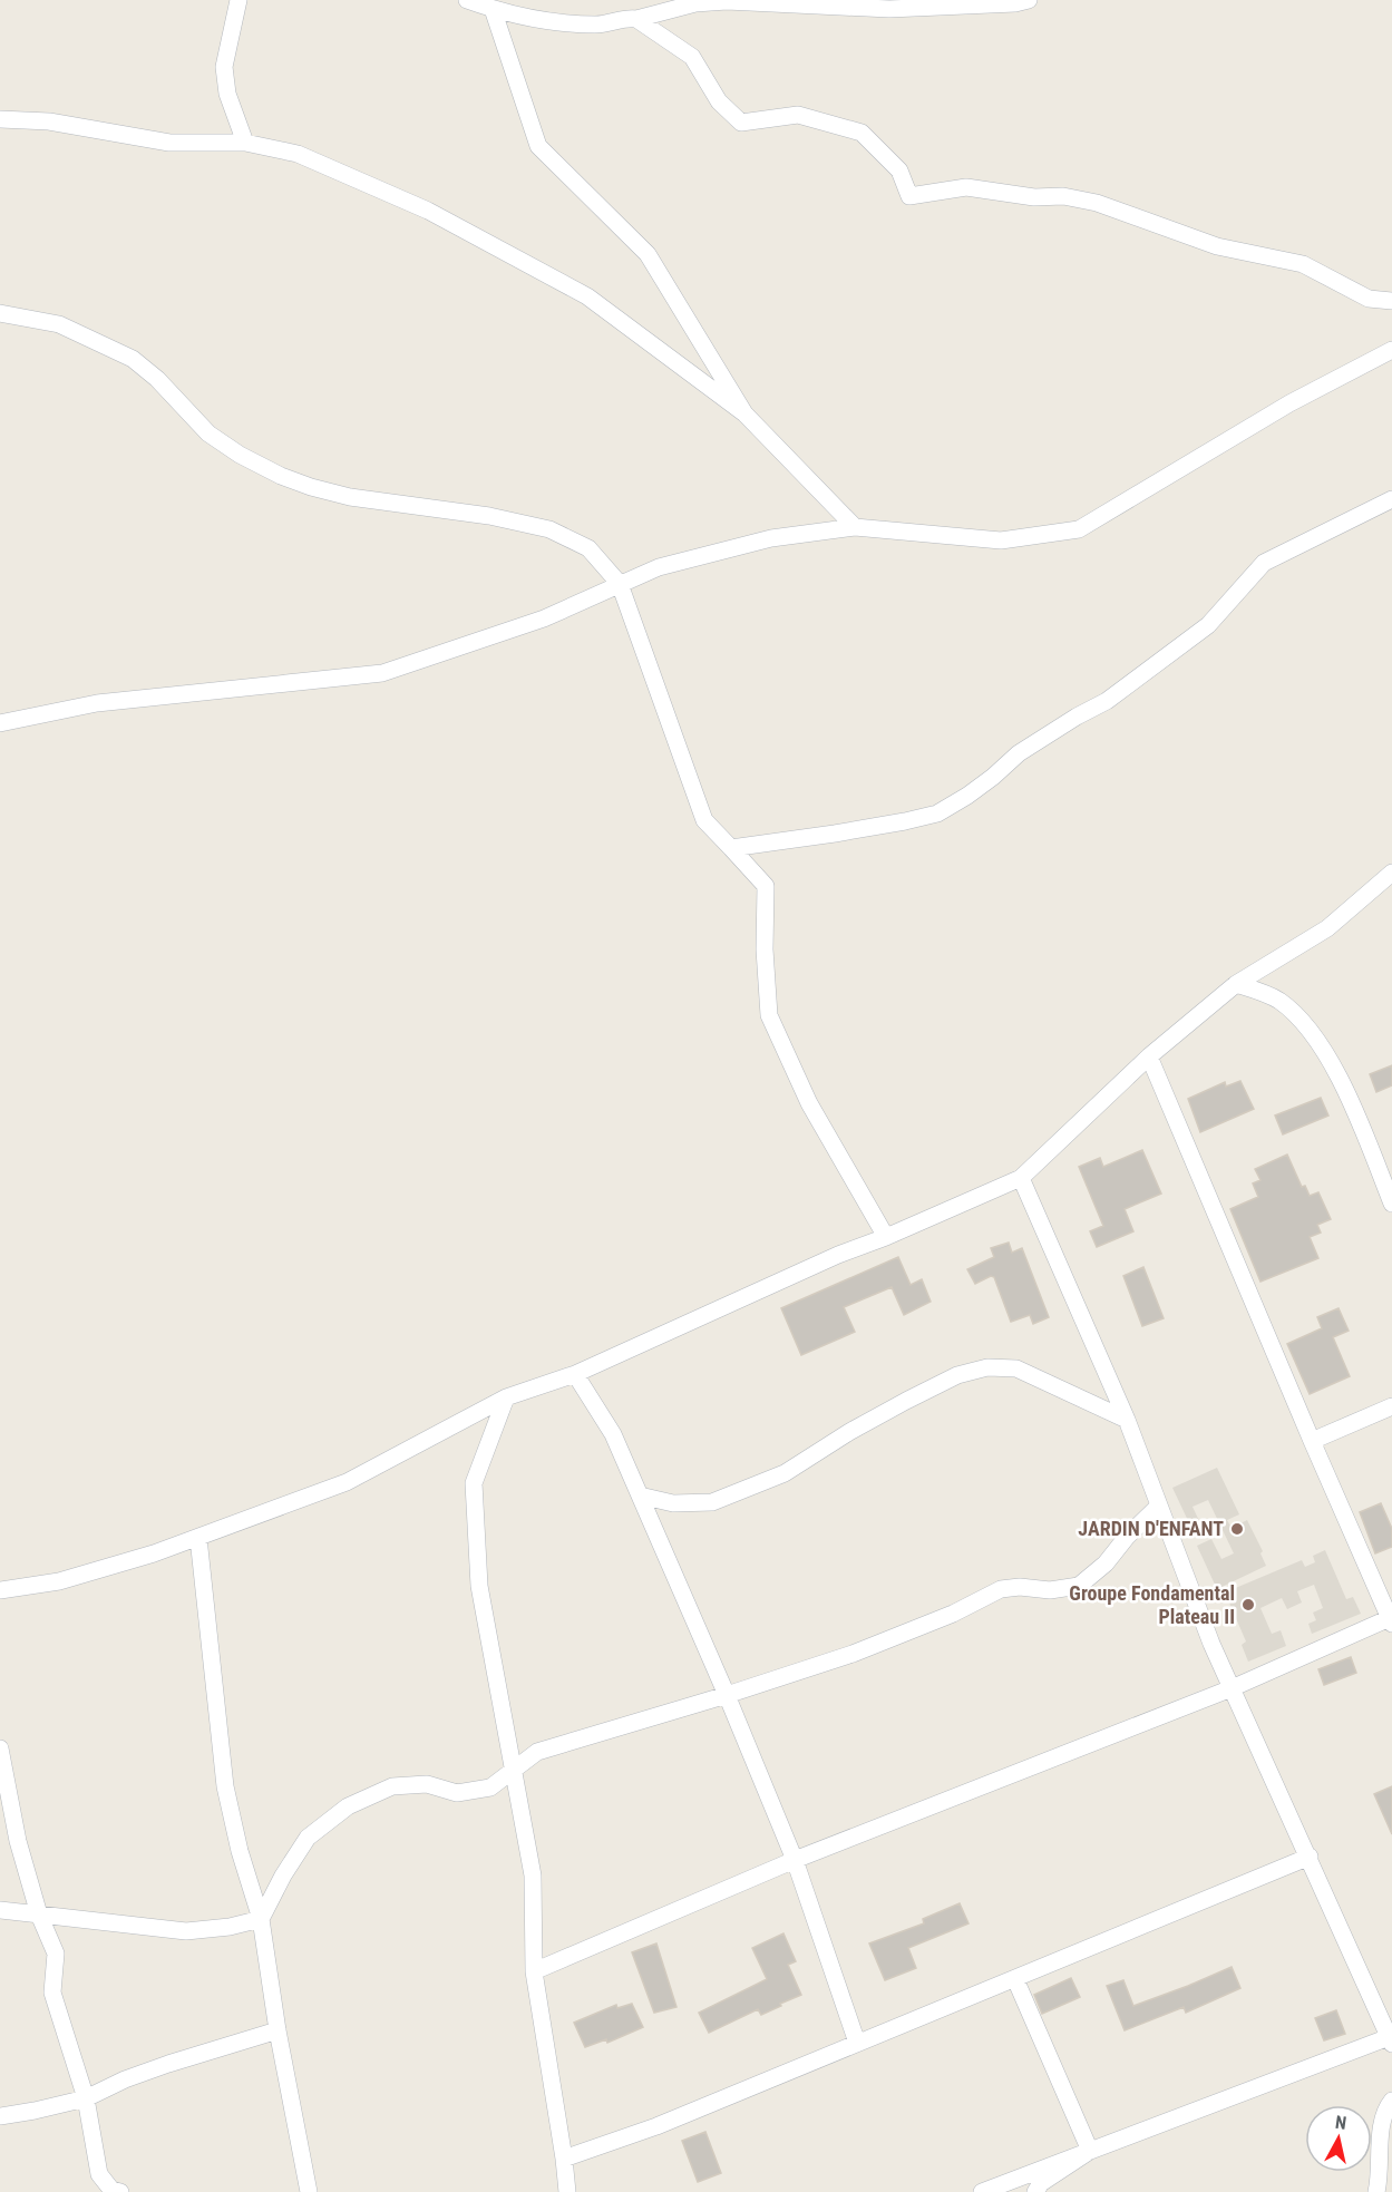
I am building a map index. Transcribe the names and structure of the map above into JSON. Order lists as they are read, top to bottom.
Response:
{
  "places": ["JARDIN D'ENFANT", "Groupe Fondamental Plateau II"],
  "north": "top"
}
